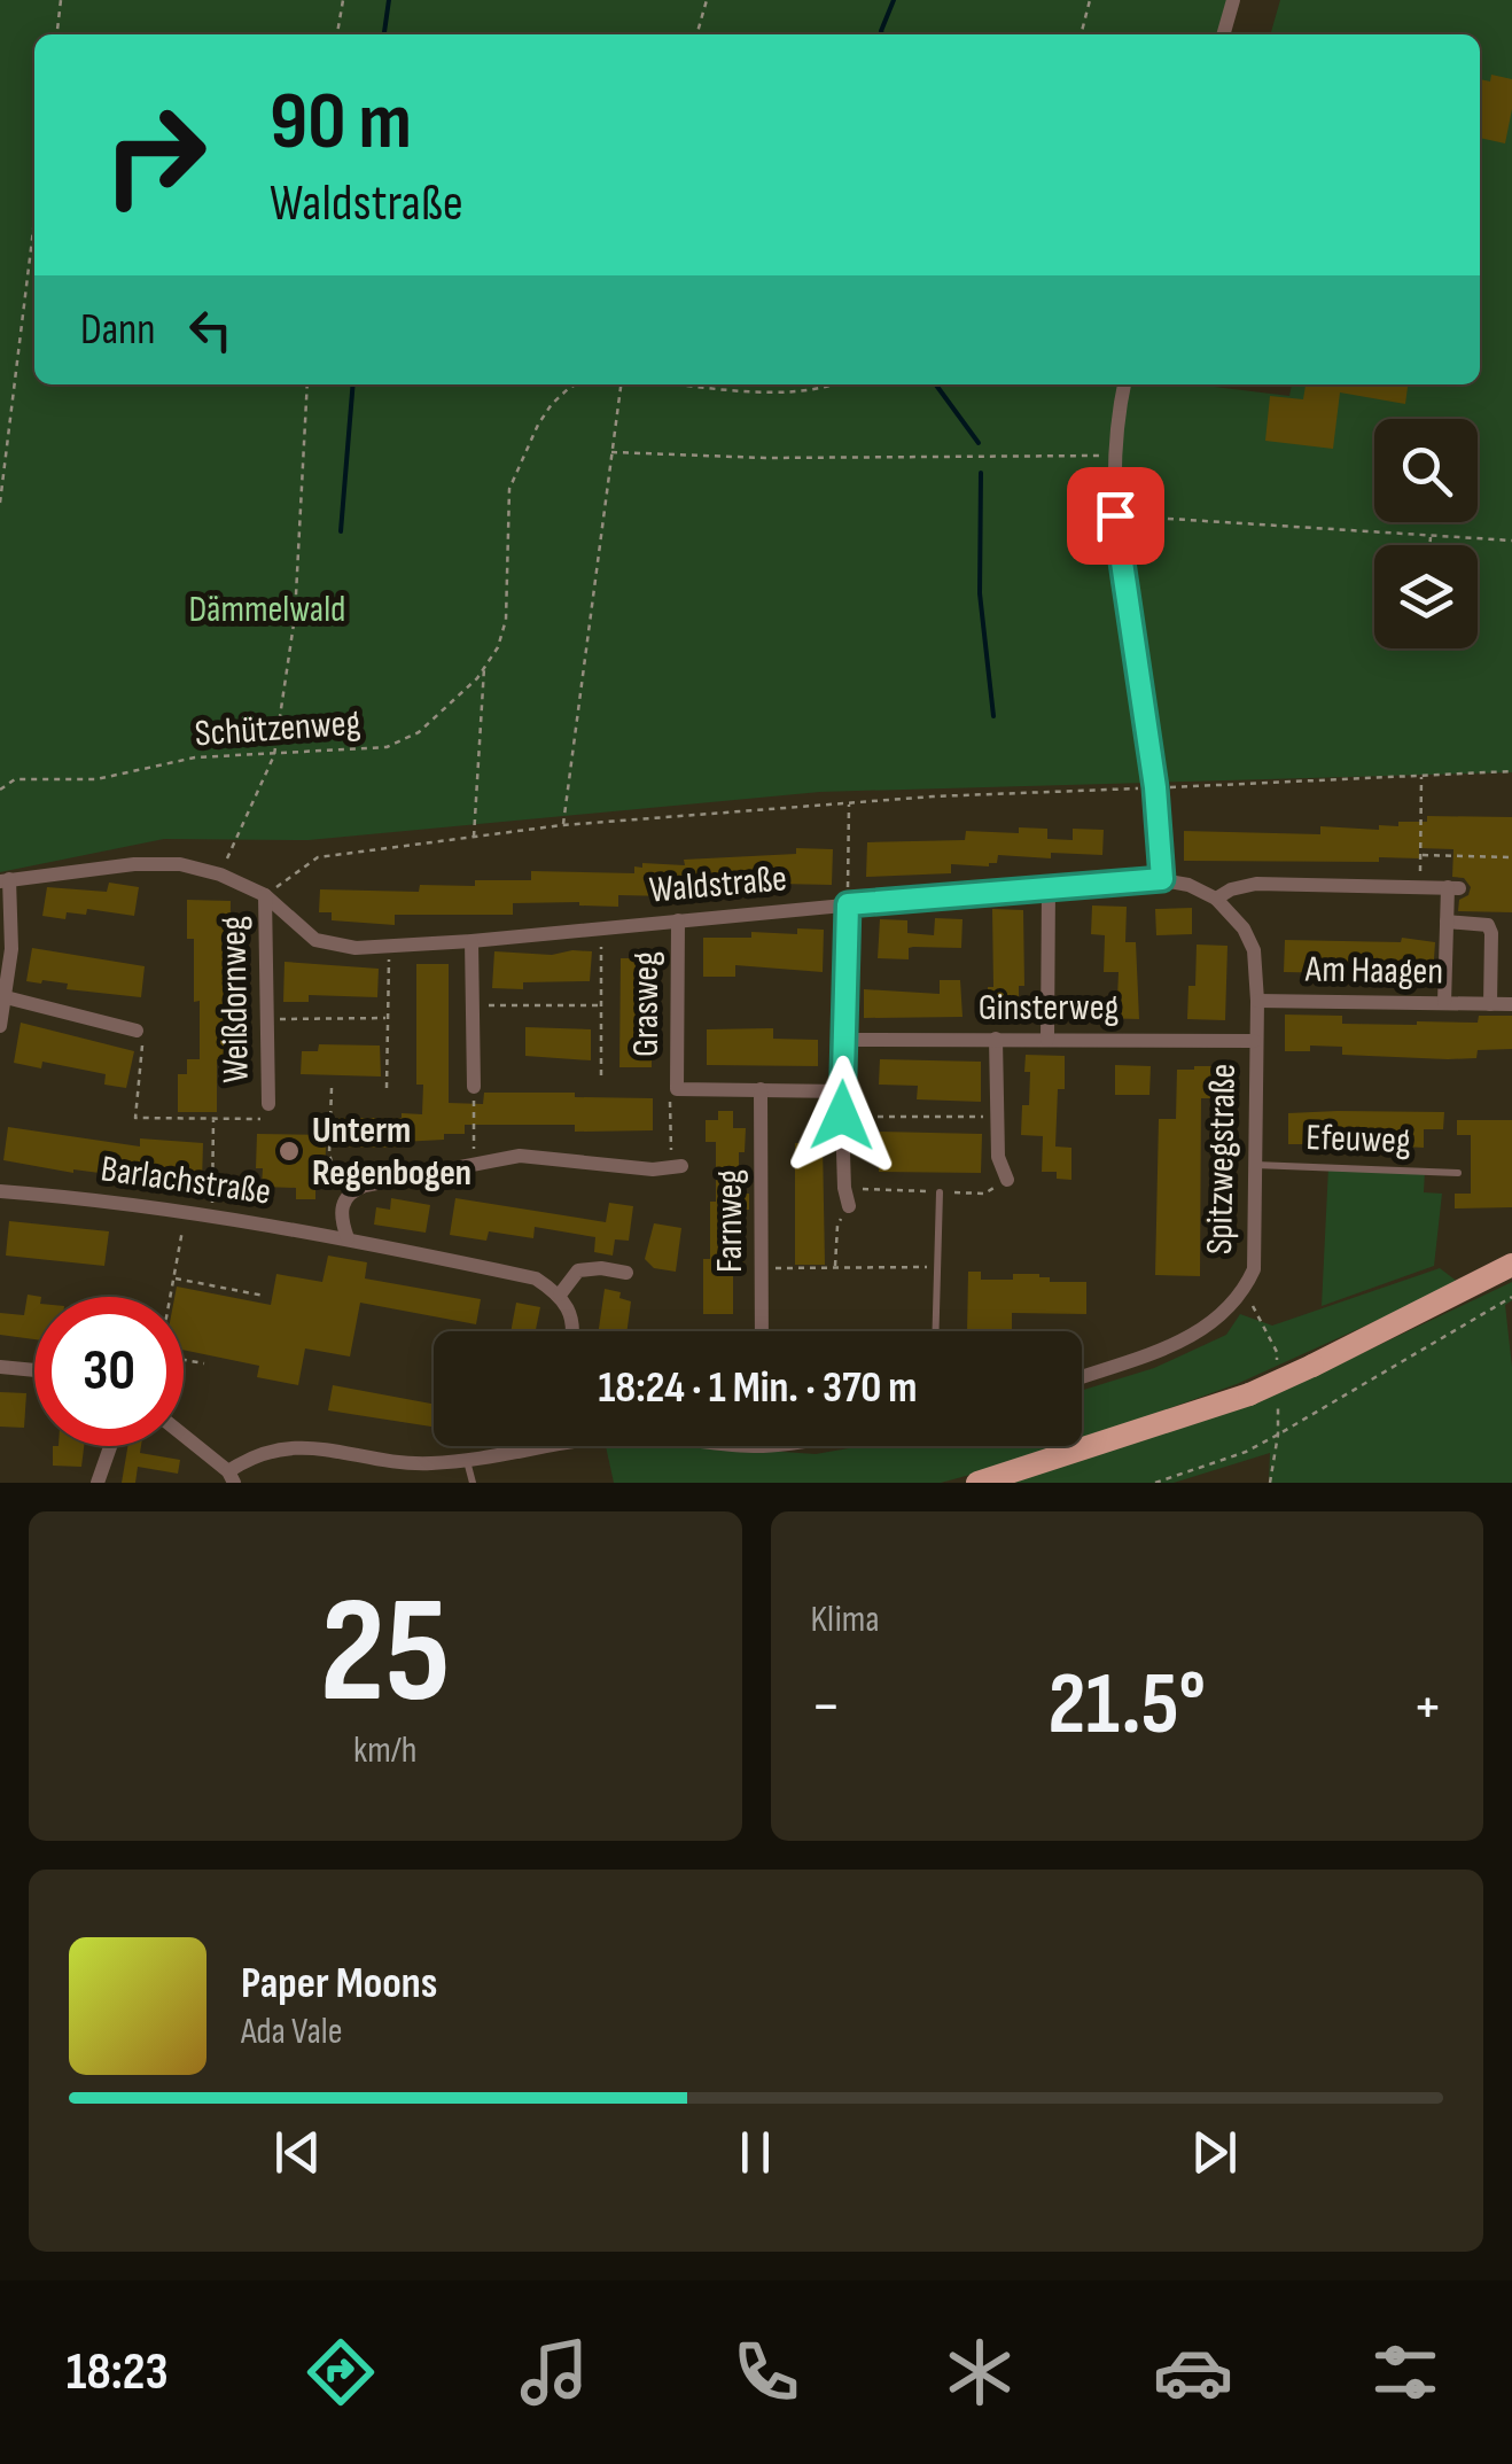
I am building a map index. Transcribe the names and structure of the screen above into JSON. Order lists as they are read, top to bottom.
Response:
{
  "streets": {
    "street": [
      "Waldstraße",
      "Am Haagen",
      "Weißdornweg",
      "Grasweg",
      "Ginsterweg",
      "Spitzwegstraße",
      "Barlachstraße",
      "Farnweg"
    ],
    "lane": ["Efeuweg"],
    "path": ["Schützenweg"]
  },
  "crossings": [
    ["Waldstraße", "Weißdornweg"],
    ["Waldstraße", "Grasweg"],
    ["Waldstraße", "Spitzwegstraße"],
    ["Am Haagen", "Spitzwegstraße"],
    ["Ginsterweg", "Spitzwegstraße"],
    ["Efeuweg", "Spitzwegstraße"]
  ],
  "parks": ["Dämmelwald"],
  "places": ["Unterm Regenbogen"],
  "page": {
    "turn": ["90 m", "Waldstraße"],
    "then": "Dann",
    "limit": "30",
    "trip": "18:24 · 1 Min. · 370 m",
    "tile": [
      ["25", "km/h"],
      "Klima"
    ],
    "heat": ["−", "21.5°", "+"],
    "song": ["Paper Moons", "Ada Vale"],
    "tabs": "18:23"
  }
}
